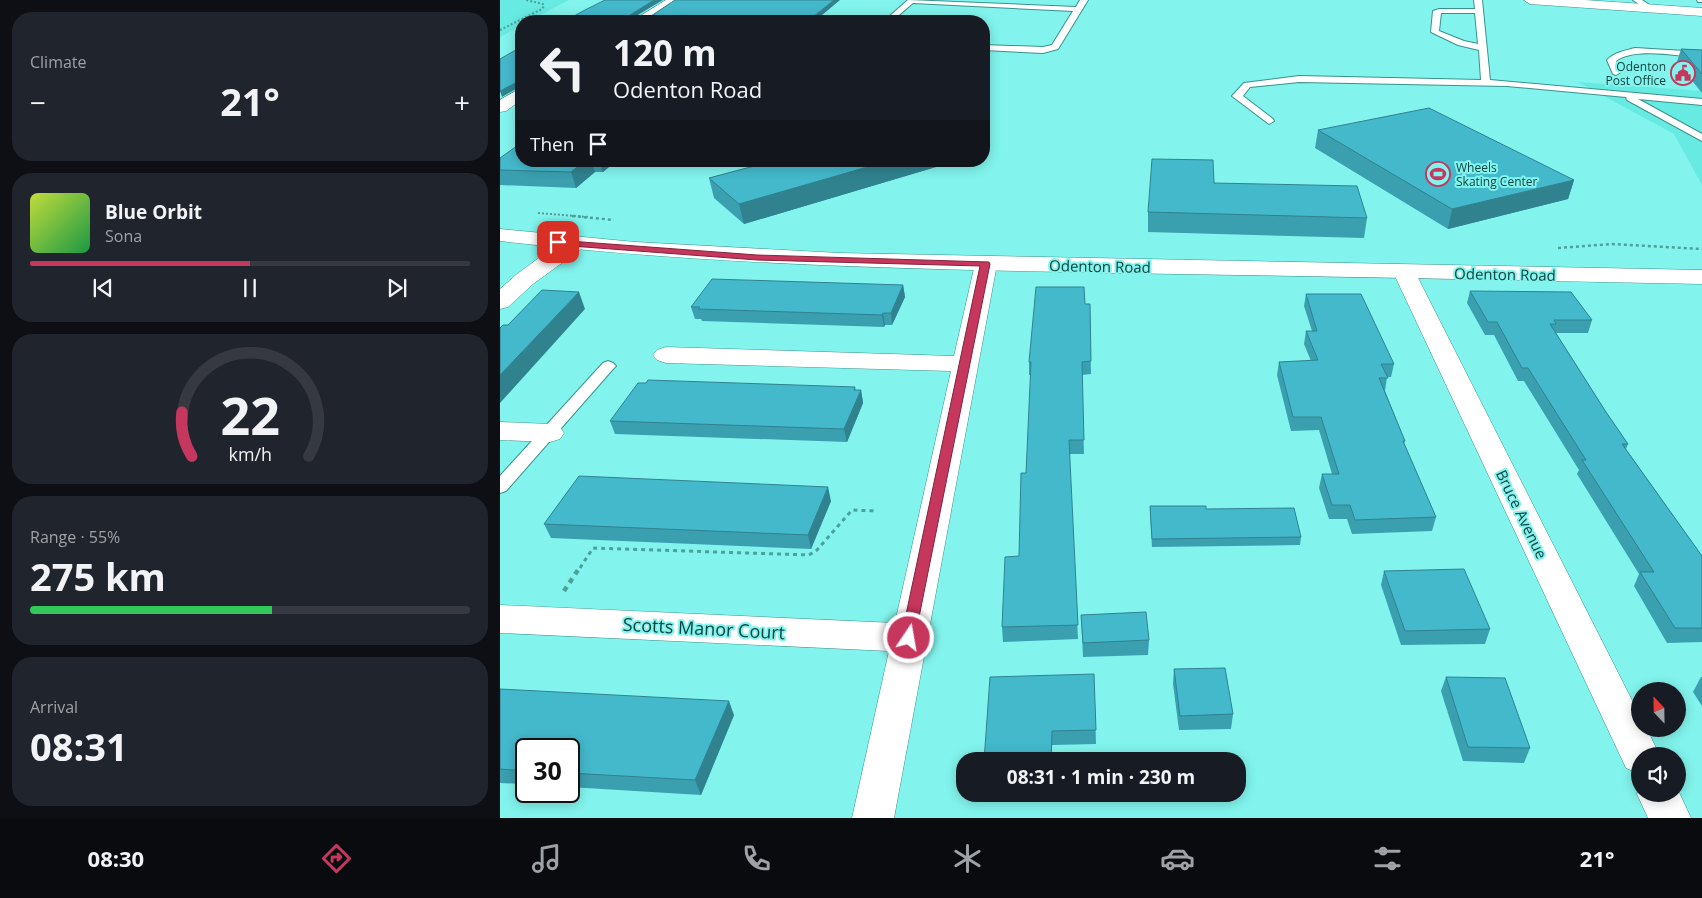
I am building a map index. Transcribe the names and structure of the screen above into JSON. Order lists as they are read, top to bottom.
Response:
{
  "streets": {
    "street": ["Odenton Road", "Bruce Avenue", "Scotts Manor Court"]
  },
  "crossings": [
    ["Odenton Road", "Bruce Avenue"]
  ],
  "places": {
    "public building": ["Odenton Post Office"],
    "sports": ["Wheels Skating Center"]
  },
  "north": "top",
  "page": {
    "tile": [
      "Climate",
      ["Range · 55%", "275 km"],
      ["Arrival", "08:31"]
    ],
    "turn": ["120 m", "Odenton Road"],
    "heat": ["−", "21°", "+"],
    "then": "Then",
    "song": ["Blue Orbit", "Sona"],
    "limit": "30",
    "trip": "08:31 · 1 min · 230 m",
    "tabs": ["08:30", "21°"],
    "gauge": ["22", "km/h"]
  }
}
